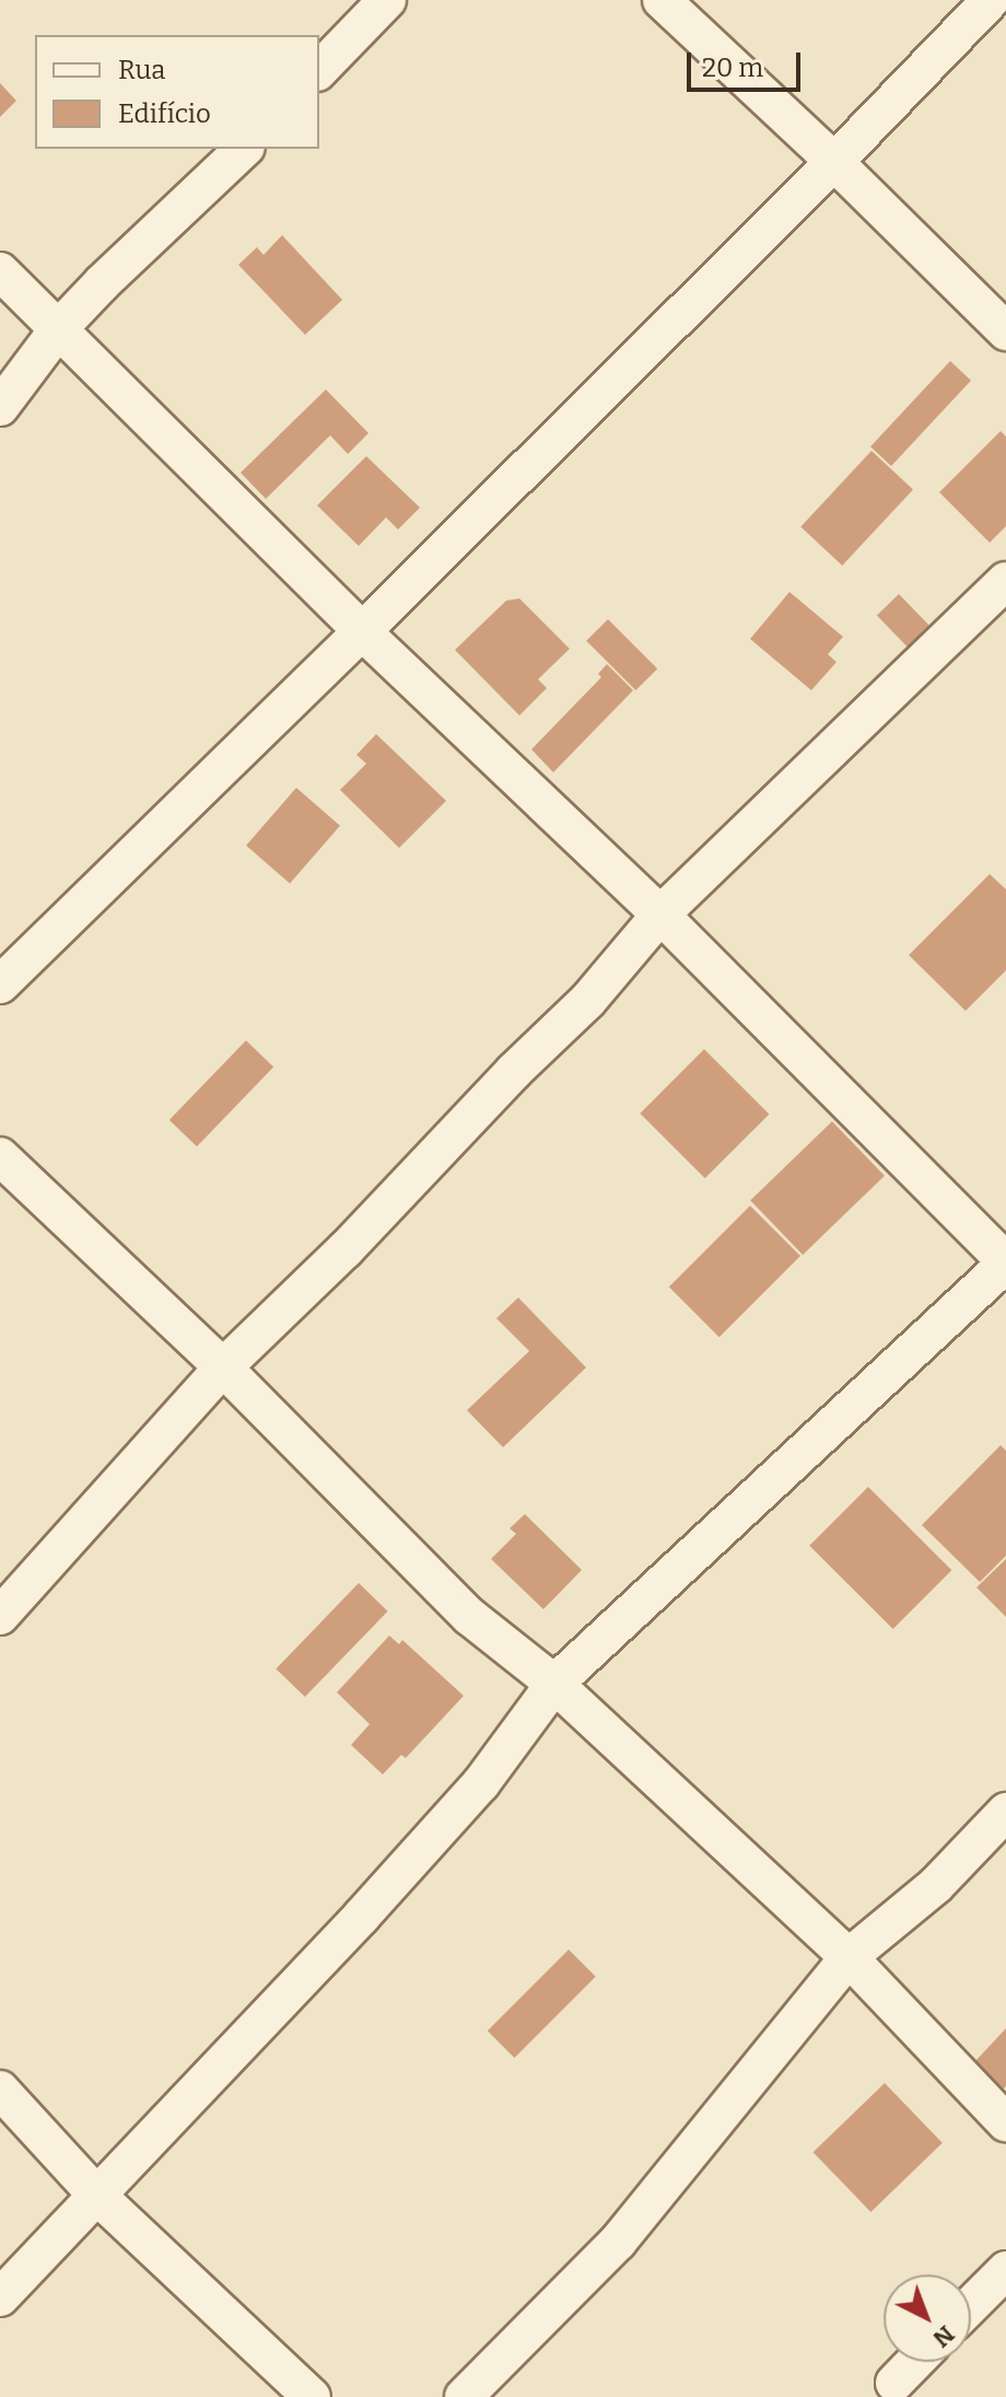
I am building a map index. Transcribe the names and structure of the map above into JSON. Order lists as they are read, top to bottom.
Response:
{
  "legend": ["Rua", "Edifício"],
  "scale_bar": "20 m",
  "north": "bottom right"
}
